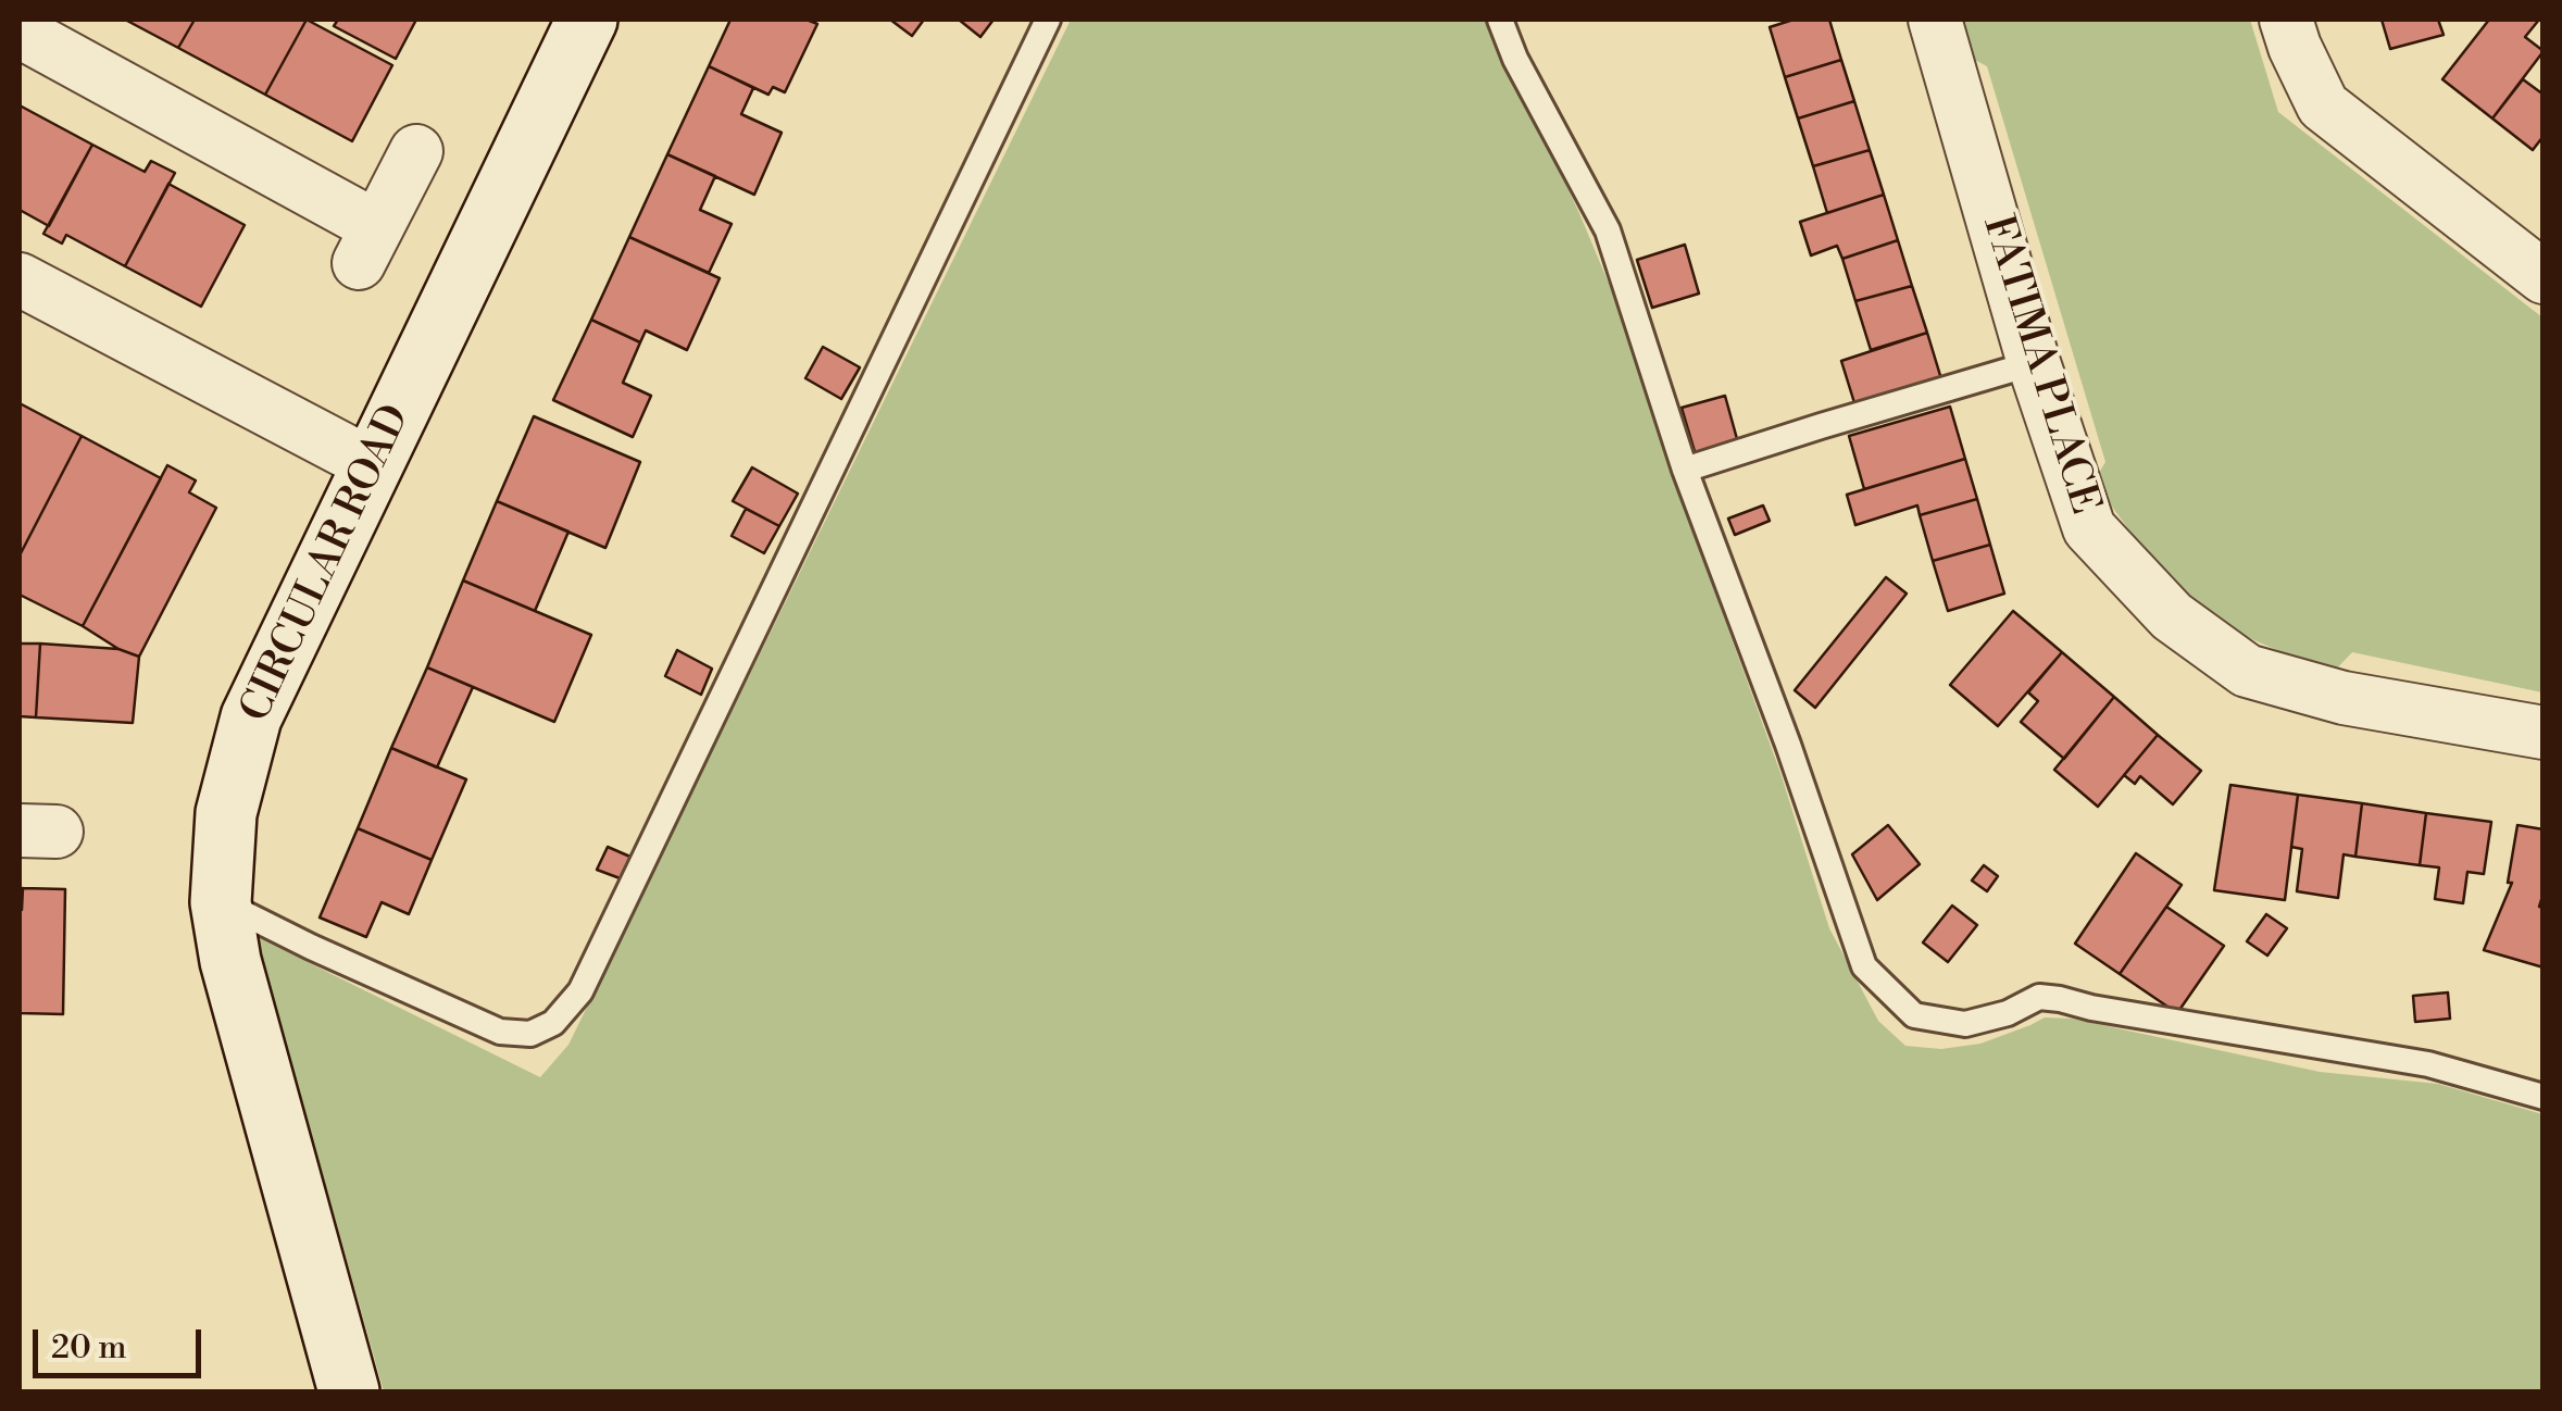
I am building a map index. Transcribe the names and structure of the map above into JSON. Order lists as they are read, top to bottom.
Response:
{
  "streets": {
    "main road": ["CIRCULAR ROAD"],
    "street": ["FATIMA PLACE"]
  },
  "scale_bar": "20 m"
}
